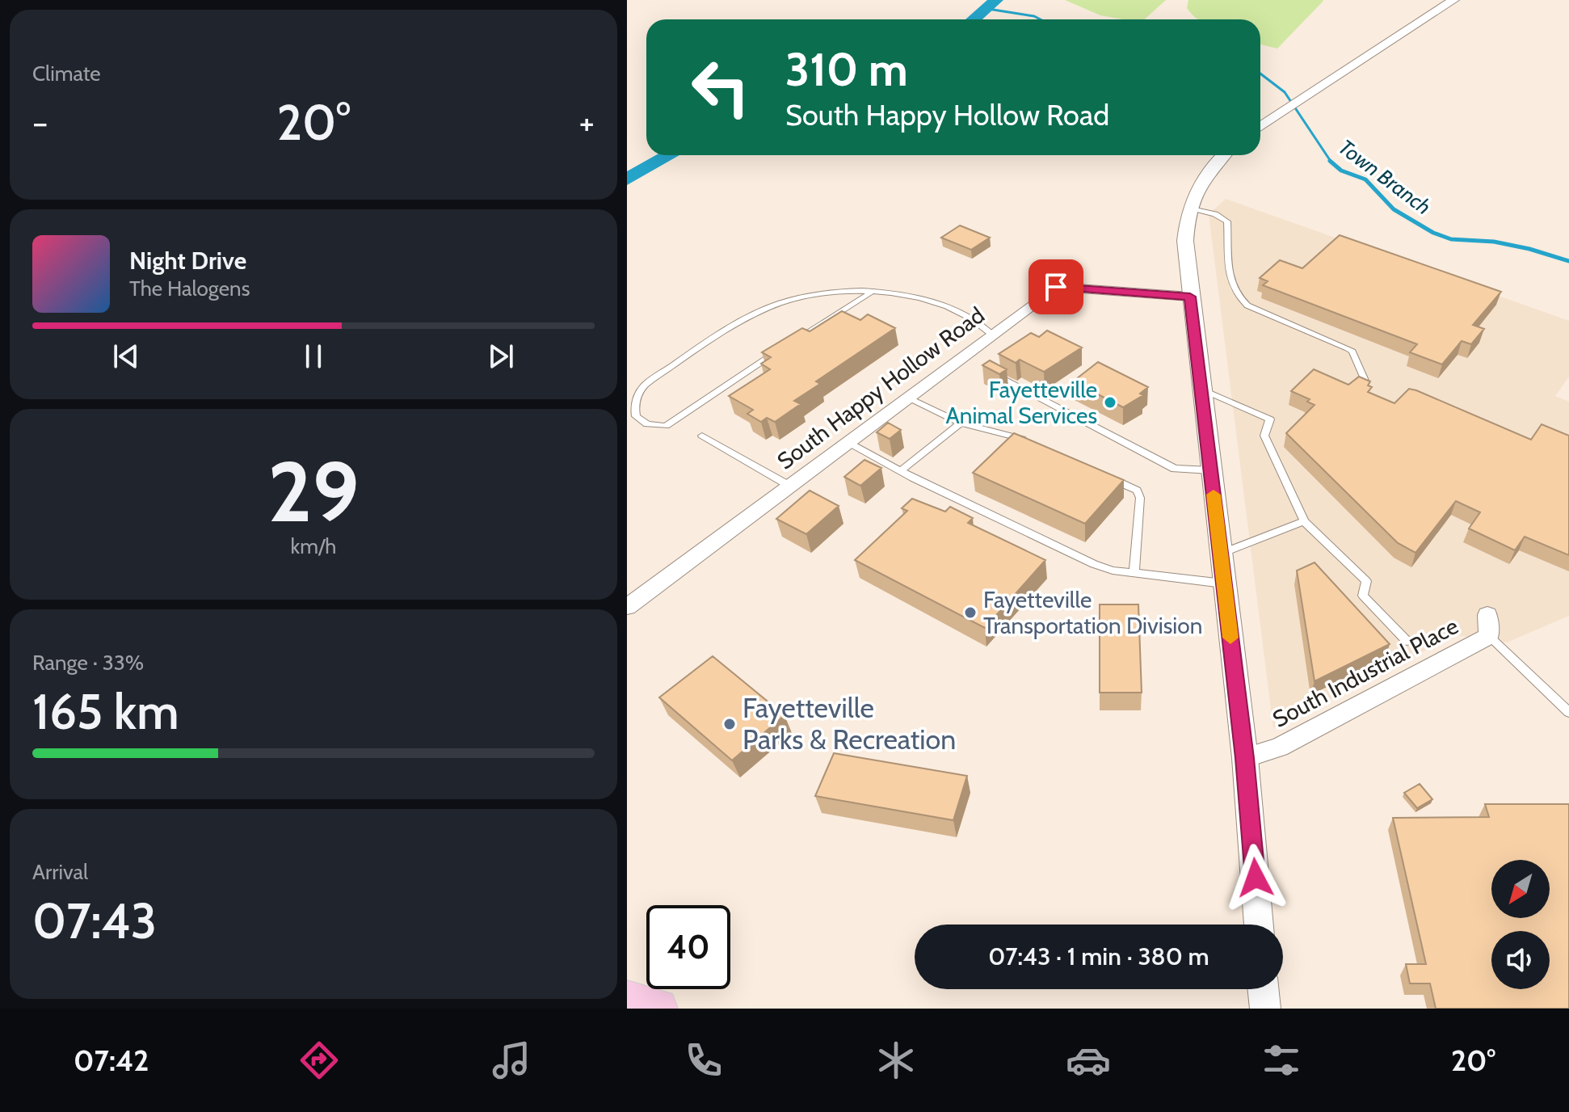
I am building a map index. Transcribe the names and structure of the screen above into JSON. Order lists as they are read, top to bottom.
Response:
{
  "streets": {
    "street": ["South Happy Hollow Road", "South Industrial Place"]
  },
  "water": ["Town Branch"],
  "places": ["Fayetteville Animal Services", "Fayetteville Transportation Division", "Fayetteville Parks & Recreation"],
  "north": "bottom left",
  "page": {
    "tile": [
      "Climate",
      ["29", "km/h"],
      ["Range · 33%", "165 km"],
      ["Arrival", "07:43"]
    ],
    "turn": ["310 m", "South Happy Hollow Road"],
    "heat": ["−", "20°", "+"],
    "song": ["Night Drive", "The Halogens"],
    "limit": "40",
    "trip": "07:43 · 1 min · 380 m",
    "tabs": ["07:42", "20°"]
  }
}
